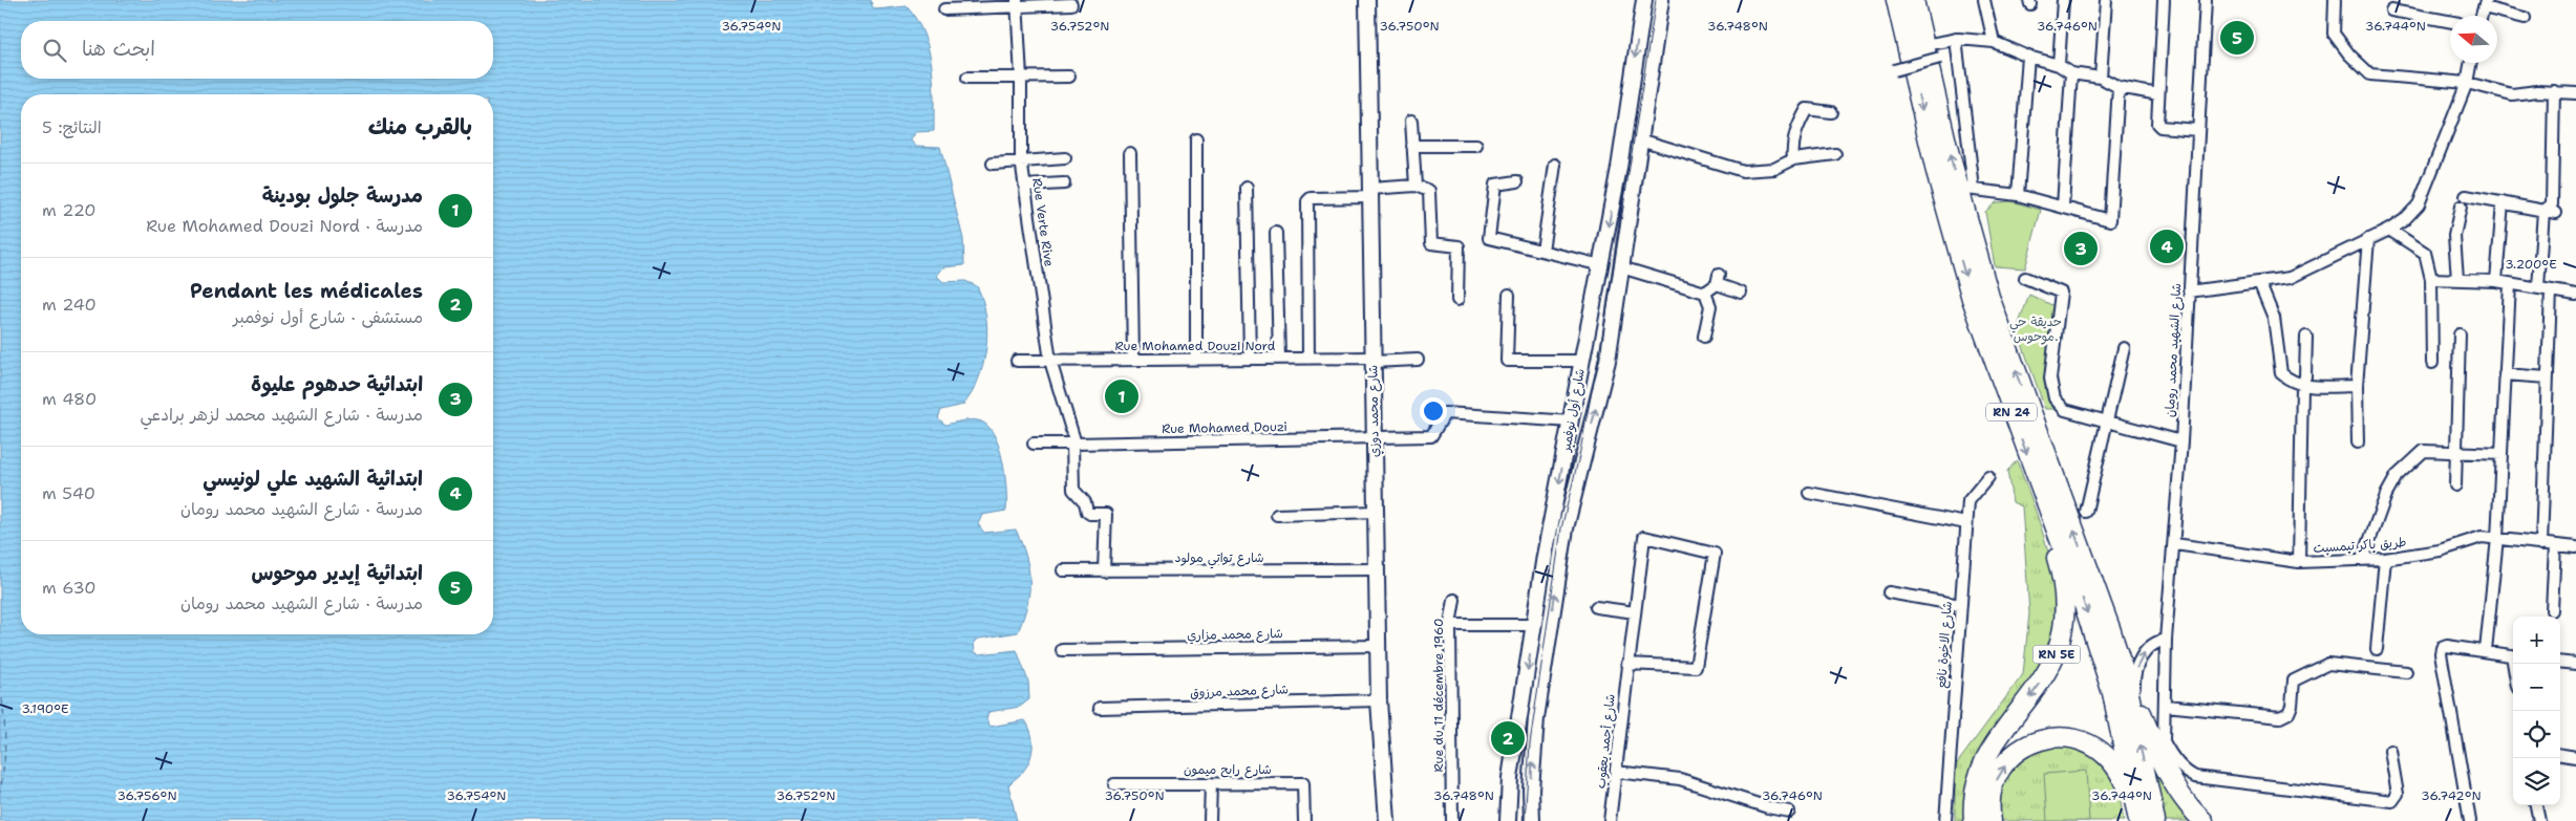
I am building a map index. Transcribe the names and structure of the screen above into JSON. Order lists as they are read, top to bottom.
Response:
{
  "streets": {
    "highway": ["RN 24", "RN 5E"],
    "main road": ["شارع أول نوفمبر", "شارع محمد دوزي"],
    "street": [
      "Rue Verte Rive",
      "Rue Mohamed Douzi Nord",
      "شارع الشهيد محمد رومان",
      "Rue Mohamed Douzi",
      "طريق باكر تيمسيت",
      "شارع تواتي مولود",
      "شارع محمد مزاري",
      "شارع الاخوة نافع",
      "شارع محمد مرزوق",
      "Rue du 11 décembre 1960",
      "شارع أحمد يعقوب",
      "شارع رابح ميمون"
    ]
  },
  "crossings": [
    ["Rue Verte Rive", "Rue Mohamed Douzi Nord"],
    ["Rue Verte Rive", "Rue Mohamed Douzi"],
    ["Rue Verte Rive", "شارع تواتي مولود"],
    ["Rue Mohamed Douzi Nord", "شارع محمد دوزي"],
    ["شارع الشهيد محمد رومان", "طريق باكر تيمسيت"],
    ["شارع أول نوفمبر", "Rue Mohamed Douzi"],
    ["شارع محمد دوزي", "Rue Mohamed Douzi"],
    ["شارع محمد دوزي", "شارع تواتي مولود"],
    ["شارع محمد دوزي", "شارع محمد مزاري"],
    ["شارع محمد دوزي", "شارع محمد مرزوق"],
    ["RN 24", "RN 5E"]
  ],
  "parks": ["حديقة حي موحوس."],
  "north": "left",
  "page": {
    "pins": [
      "5",
      "4",
      "3",
      "1",
      "2"
    ],
    "search": "ابحث هنا",
    "heading": ["بالقرب منك", "النتائج: 5"],
    "list": [
      {
        "mark": "1",
        "name": "مدرسة جلول بودينة",
        "note": "مدرسة · Rue Mohamed Douzi Nord",
        "value": "220 m"
      },
      {
        "mark": "2",
        "name": "Pendant les médicales",
        "note": "مستشفى · شارع أول نوفمبر",
        "value": "240 m"
      },
      {
        "mark": "3",
        "name": "ابتدائية حدهوم عليوة",
        "note": "مدرسة · شارع الشهيد محمد لزهر برادعي",
        "value": "480 m"
      },
      {
        "mark": "4",
        "name": "ابتدائية الشهيد علي لونيسي",
        "note": "مدرسة · شارع الشهيد محمد رومان",
        "value": "540 m"
      },
      {
        "mark": "5",
        "name": "ابتدائية إيدير موحوس",
        "note": "مدرسة · شارع الشهيد محمد رومان",
        "value": "630 m"
      }
    ],
    "map_buttons": ["+", "−"]
  },
  "coordinates": [
    "36.754°N",
    "36.752°N",
    "36.750°N",
    "36.748°N",
    "36.746°N",
    "36.744°N",
    "3.200°E",
    "3.190°E",
    "36.756°N",
    "36.742°N"
  ]
}
